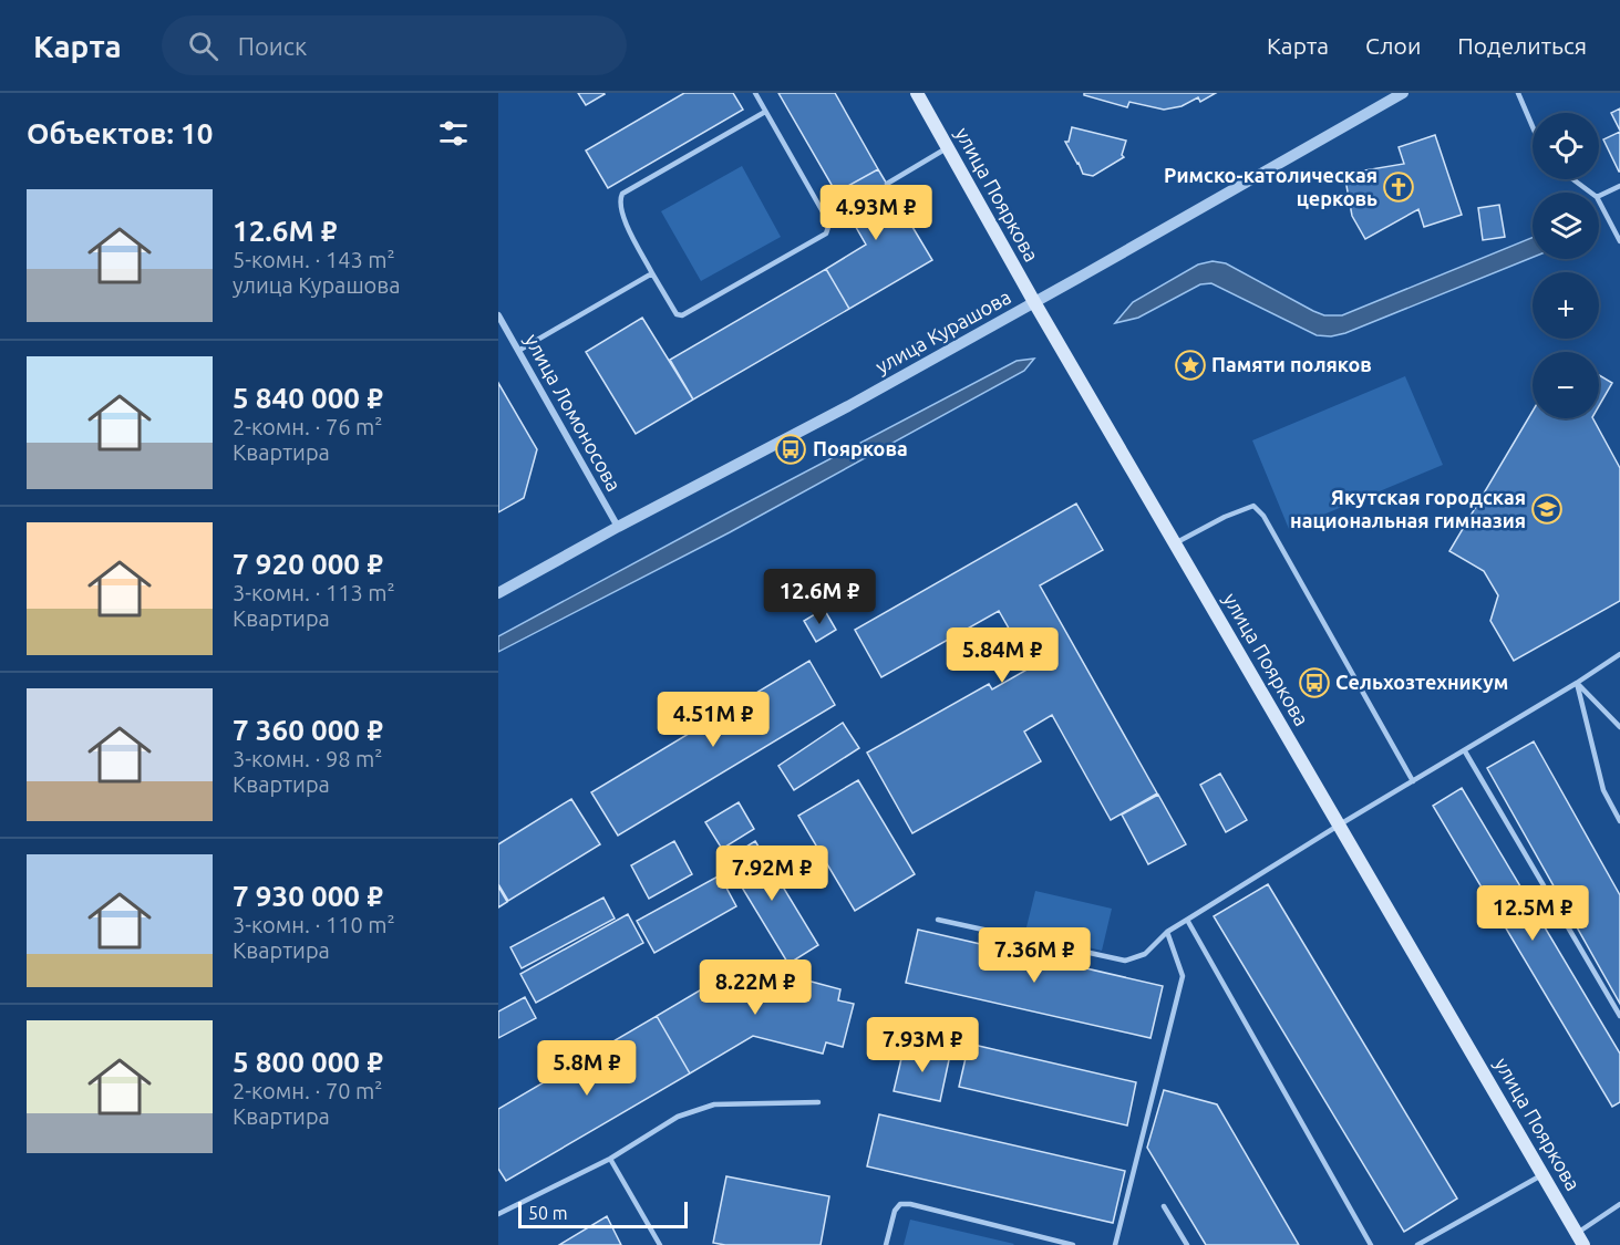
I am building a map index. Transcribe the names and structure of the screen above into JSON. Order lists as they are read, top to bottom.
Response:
{
  "streets": {
    "main road": ["улица Пояркова"],
    "street": ["улица Курашова", "улица Ломоносова"]
  },
  "crossings": [
    ["улица Пояркова", "улица Курашова"],
    ["улица Курашова", "улица Ломоносова"]
  ],
  "places": {
    "church": ["Римско-католическая церковь"],
    "place": ["Памяти поляков"],
    "bus stop": ["Пояркова", "Сельхозтехникум"],
    "school or university": ["Якутская городская национальная гимназия"]
  },
  "scale_bar": "50 m",
  "page": {
    "header": "Карта",
    "search": "Поиск",
    "nav": ["Карта", "Слои", "Поделиться"],
    "heading": "Объектов: 10",
    "map_buttons": ["+", "−"],
    "list": [
      {
        "name": "12.6M ₽",
        "note": "5-комн. · 143 m² · улица Курашова"
      },
      {
        "name": "5 840 000 ₽",
        "note": "2-комн. · 76 m² · Квартира"
      },
      {
        "name": "7 920 000 ₽",
        "note": "3-комн. · 113 m² · Квартира"
      },
      {
        "name": "7 360 000 ₽",
        "note": "3-комн. · 98 m² · Квартира"
      },
      {
        "name": "7 930 000 ₽",
        "note": "3-комн. · 110 m² · Квартира"
      },
      {
        "name": "5 800 000 ₽",
        "note": "2-комн. · 70 m² · Квартира"
      }
    ],
    "price": [
      "4.93M ₽",
      "12.6M ₽",
      "5.84M ₽",
      "4.51M ₽",
      "7.92M ₽",
      "12.5M ₽",
      "7.36M ₽",
      "8.22M ₽",
      "7.93M ₽",
      "5.8M ₽"
    ],
    "scale": "50 m"
  }
}
